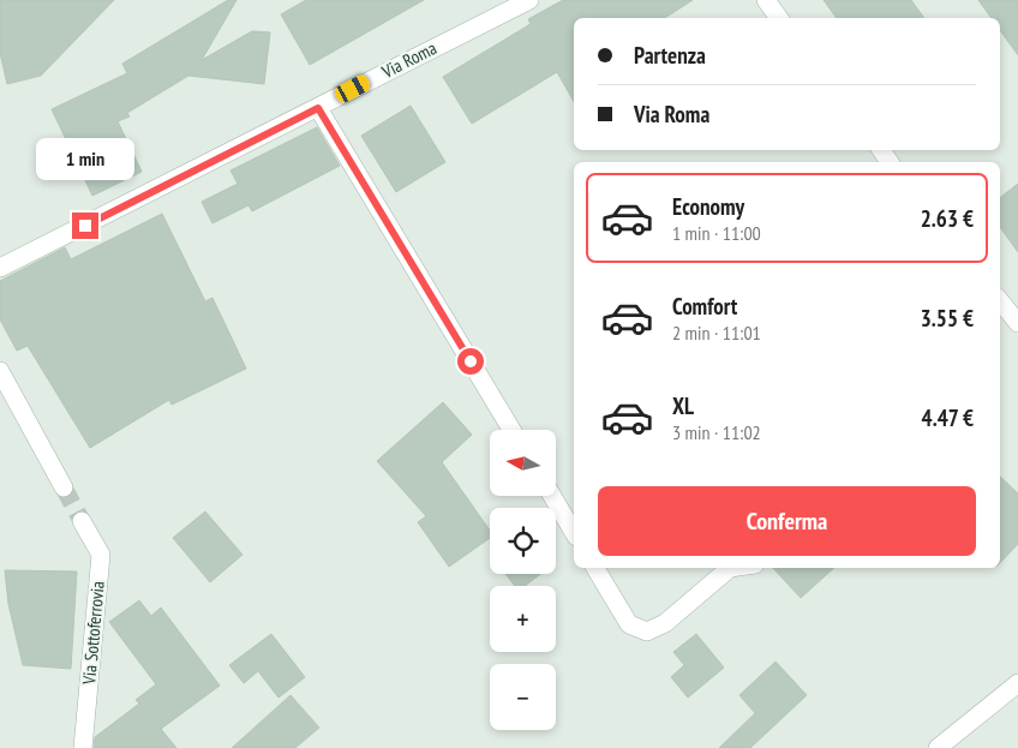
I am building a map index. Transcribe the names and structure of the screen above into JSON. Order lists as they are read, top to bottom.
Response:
{
  "streets": {
    "street": ["Via Roma", "Via Sottoferrovia"]
  },
  "north": "left",
  "page": {
    "banner": ["Partenza", "Via Roma"],
    "bubble": "1 min",
    "list": [
      {
        "name": "Economy",
        "note": "1 min · 11:00",
        "value": "2.63 €"
      },
      {
        "name": "Comfort",
        "note": "2 min · 11:01",
        "value": "3.55 €"
      },
      {
        "name": "XL",
        "note": "3 min · 11:02",
        "value": "4.47 €"
      }
    ],
    "map_buttons": ["+", "−"],
    "buttons": "Conferma"
  }
}
